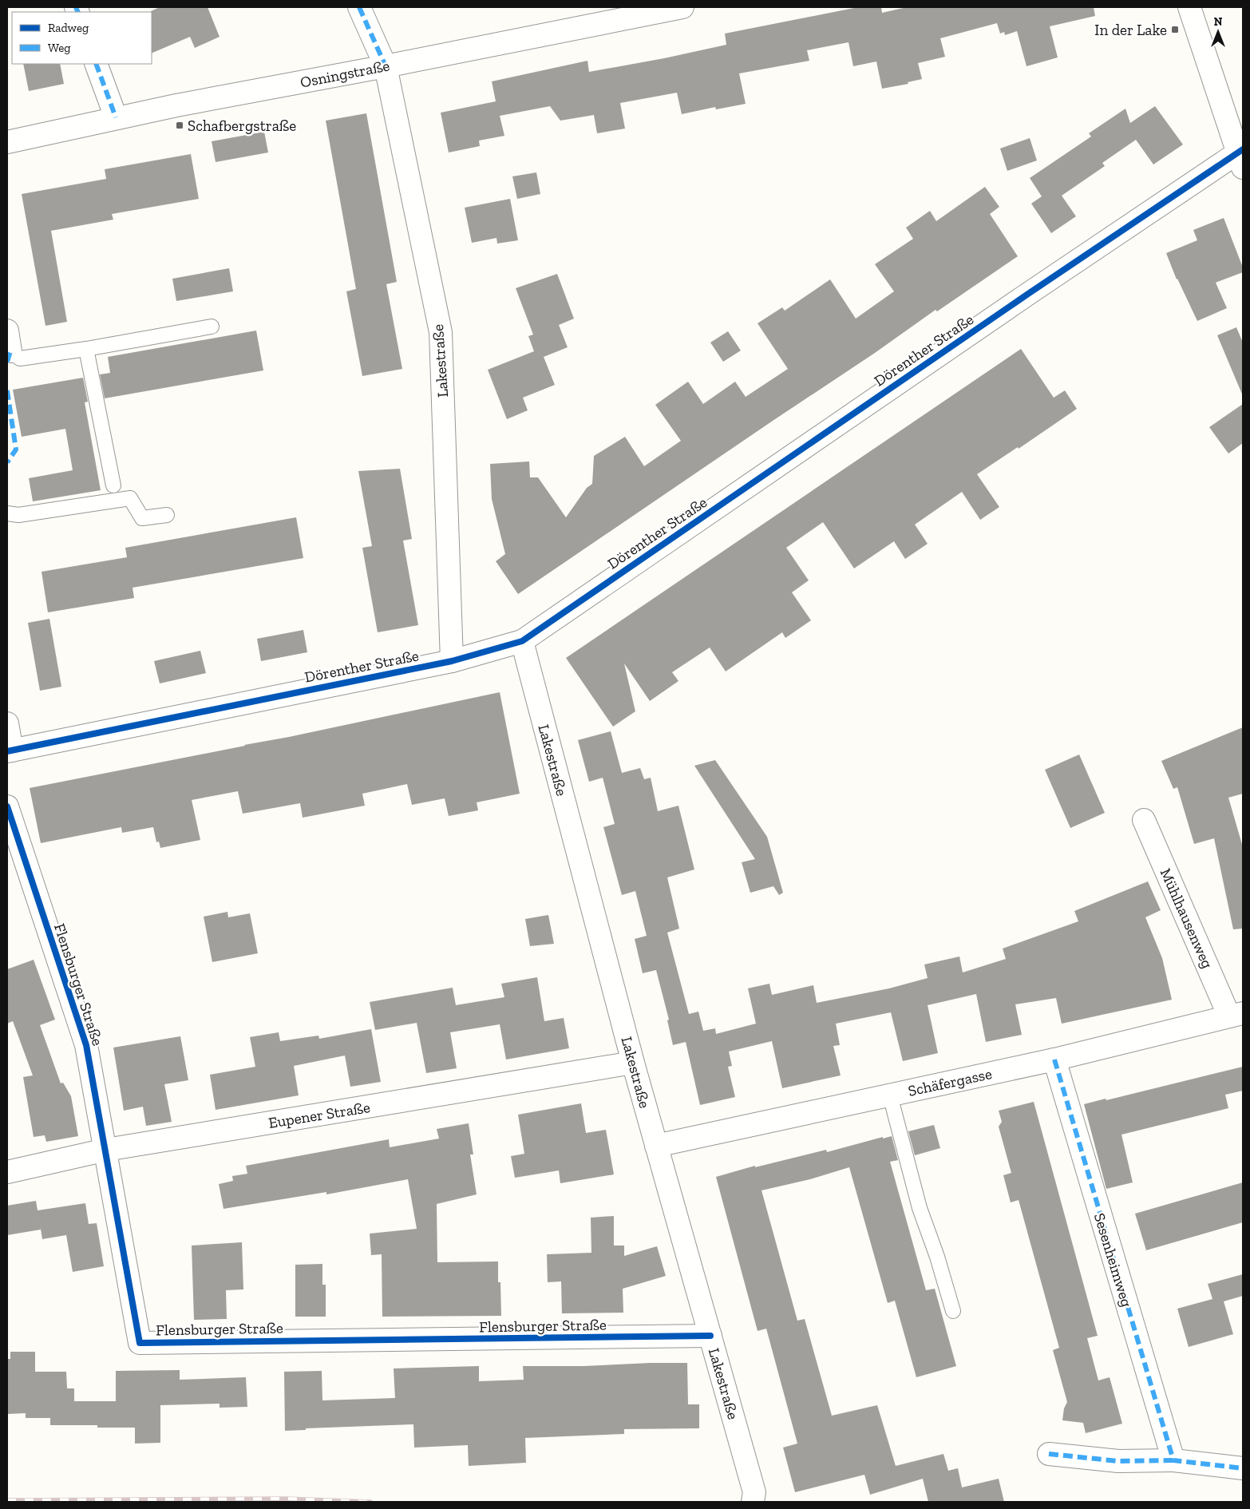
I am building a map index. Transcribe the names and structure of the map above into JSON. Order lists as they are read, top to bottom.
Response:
{
  "streets": {
    "street": [
      "Osningstraße",
      "Dörenther Straße",
      "Lakestraße",
      "Mühlhausenweg",
      "Flensburger Straße",
      "Schäfergasse",
      "Eupener Straße",
      "Sesenheimweg"
    ]
  },
  "crossings": [
    ["Osningstraße", "Lakestraße"],
    ["Dörenther Straße", "Lakestraße"],
    ["Lakestraße", "Flensburger Straße"],
    ["Lakestraße", "Schäfergasse"],
    ["Lakestraße", "Eupener Straße"],
    ["Mühlhausenweg", "Schäfergasse"],
    ["Flensburger Straße", "Eupener Straße"],
    ["Schäfergasse", "Sesenheimweg"]
  ],
  "places": {
    "transit": ["In der Lake", "Schafbergstraße"]
  },
  "legend": ["Radweg", "Weg"],
  "north": "top"
}
